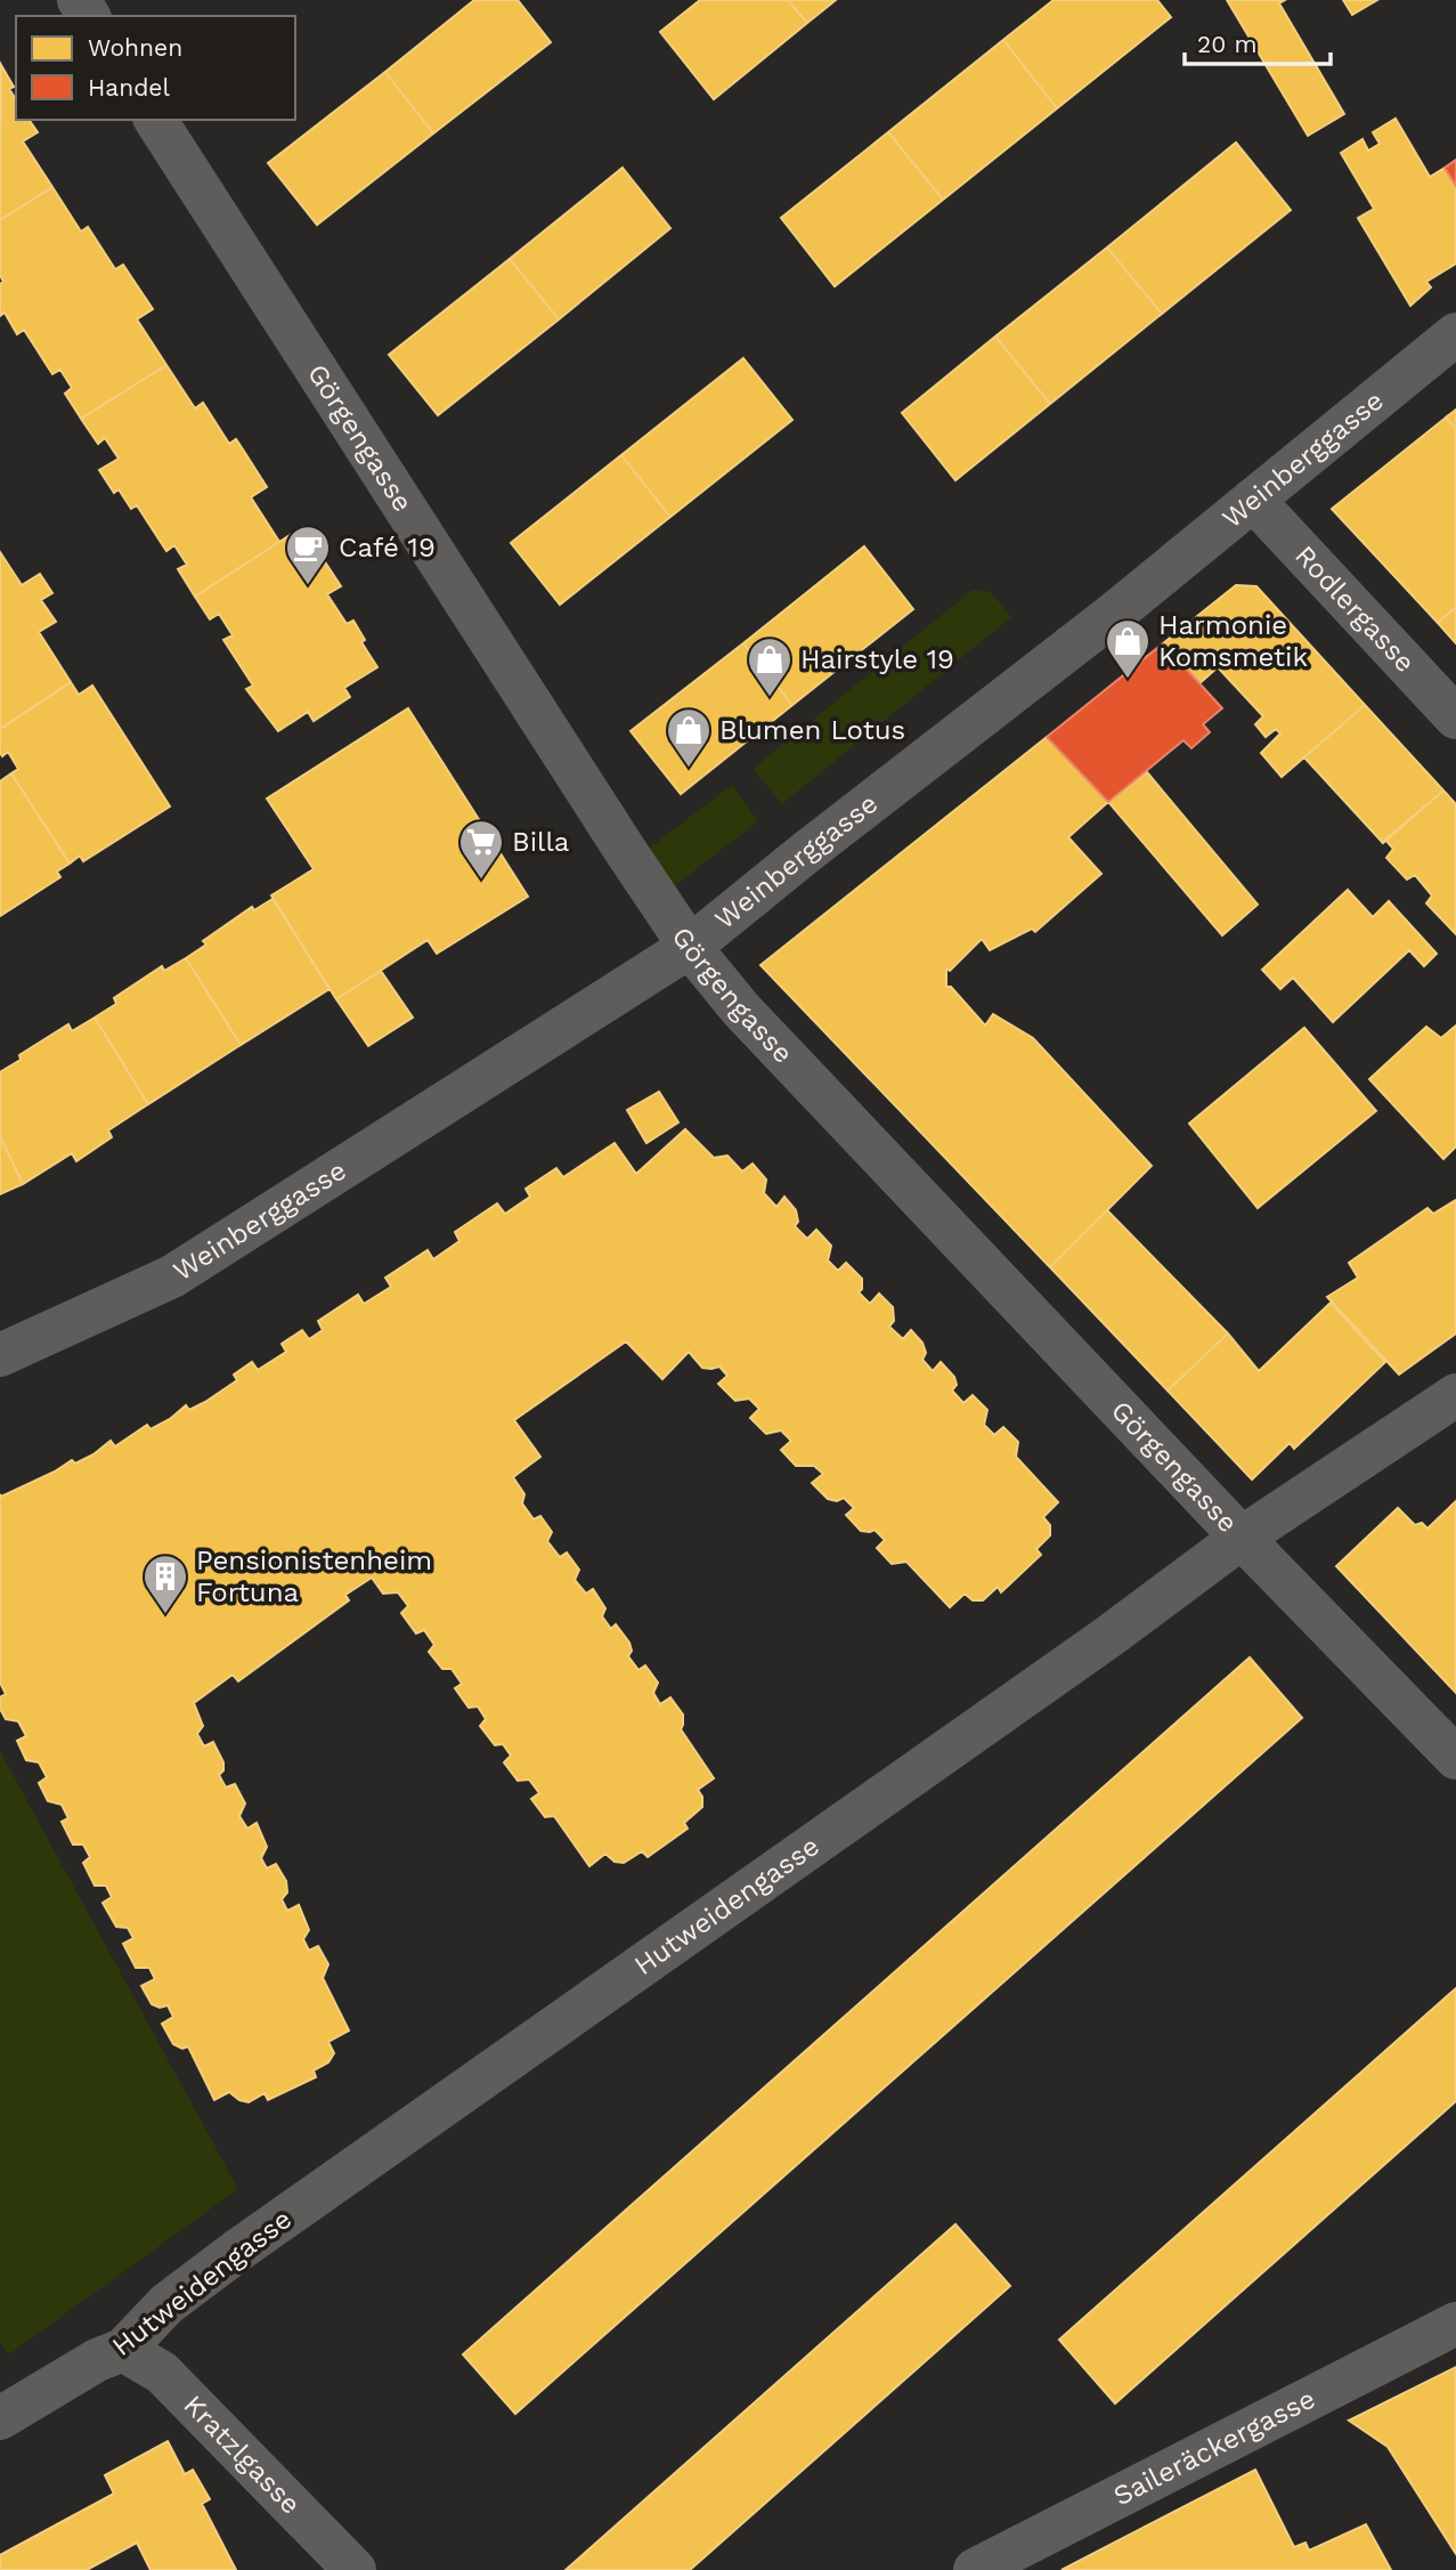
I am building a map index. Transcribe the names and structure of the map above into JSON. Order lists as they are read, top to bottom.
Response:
{
  "streets": {
    "street": [
      "Görgengasse",
      "Weinberggasse",
      "Rodlergasse",
      "Hutweidengasse",
      "Saileräckergasse",
      "Kratzlgasse"
    ]
  },
  "crossings": [
    ["Görgengasse", "Weinberggasse"],
    ["Görgengasse", "Hutweidengasse"],
    ["Weinberggasse", "Rodlergasse"],
    ["Hutweidengasse", "Kratzlgasse"]
  ],
  "places": {
    "cafe": ["Café 19"],
    "shop": ["Harmonie Komsmetik", "Hairstyle 19", "Blumen Lotus"],
    "supermarket": ["Billa"],
    "building": ["Pensionistenheim Fortuna"]
  },
  "legend": ["Wohnen", "Handel"],
  "scale_bar": "20 m"
}
